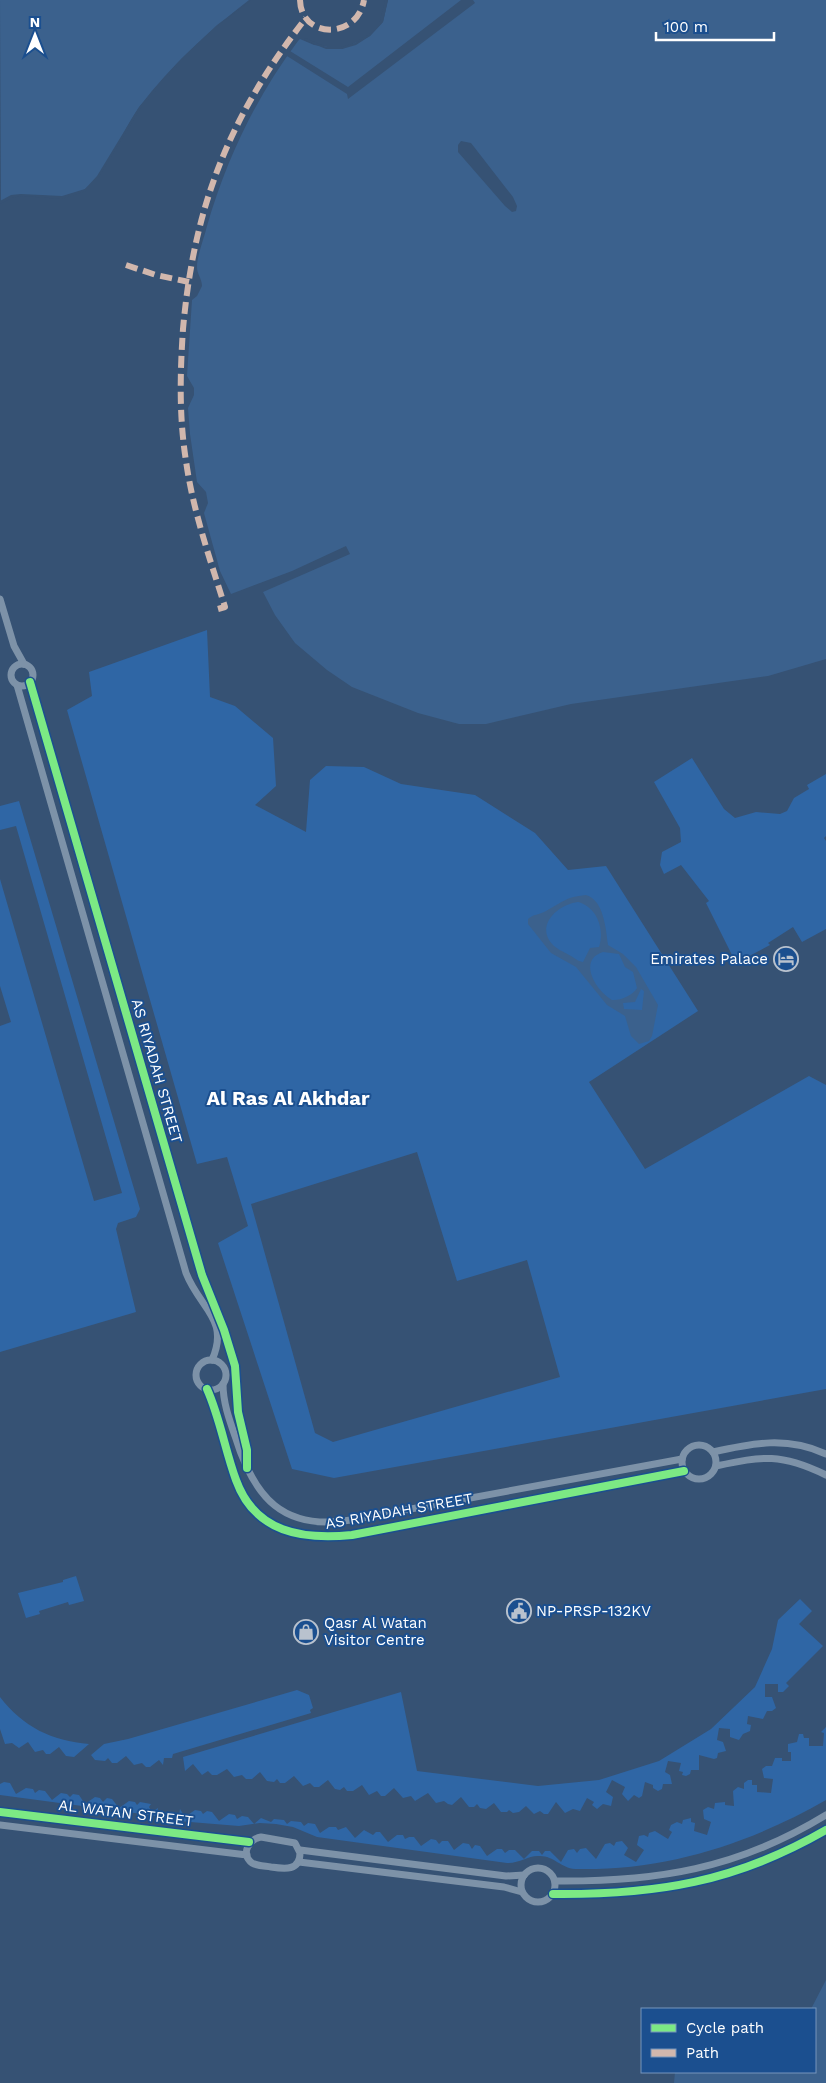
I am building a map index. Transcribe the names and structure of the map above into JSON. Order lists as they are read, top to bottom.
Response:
{
  "streets": {
    "street": ["AS RIYADAH STREET", "AL WATAN STREET"]
  },
  "districts": ["Al Ras Al Akhdar"],
  "places": {
    "hotel": ["Emirates Palace"],
    "public building": ["NP-PRSP-132KV"],
    "shop": ["Qasr Al Watan Visitor Centre"]
  },
  "legend": ["Cycle path", "Path"],
  "scale_bar": "100 m",
  "north": "top"
}
